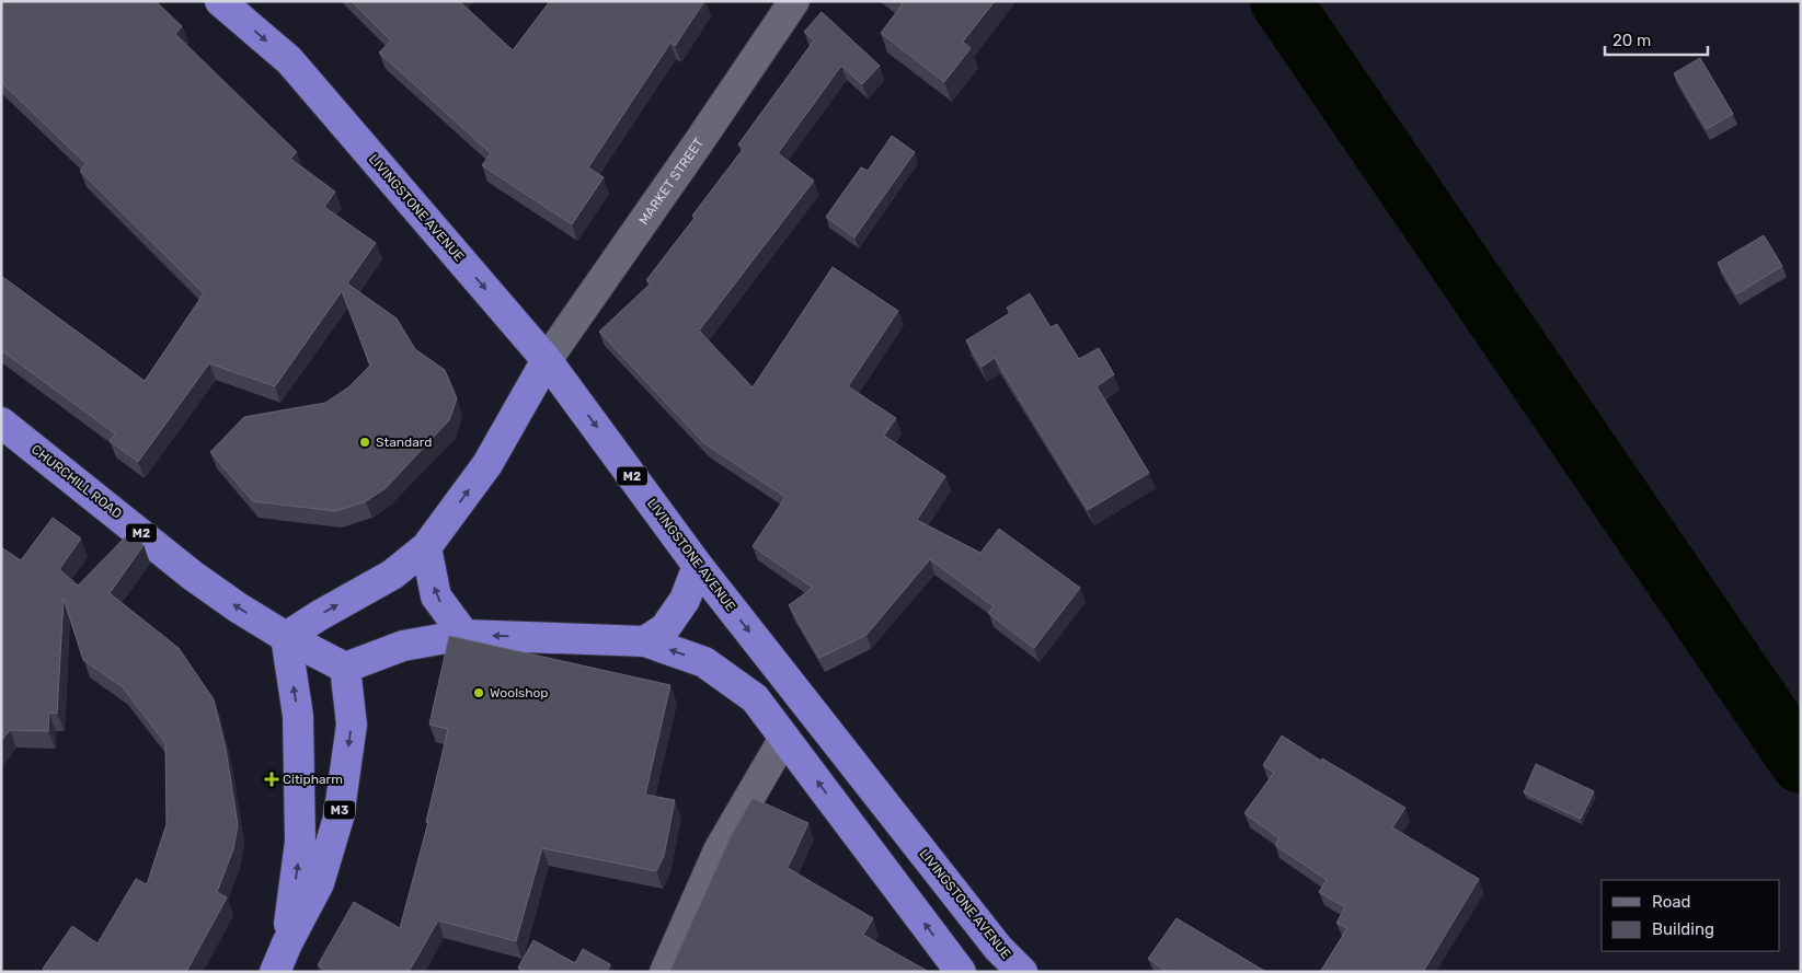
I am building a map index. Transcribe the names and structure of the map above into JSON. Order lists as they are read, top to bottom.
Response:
{
  "streets": {
    "highway": [
      "LIVINGSTONE AVENUE",
      "M2",
      "CHURCHILL ROAD",
      "M3"
    ],
    "street": ["MARKET STREET"]
  },
  "crossings": [
    ["MARKET STREET", "LIVINGSTONE AVENUE"],
    ["M2", "CHURCHILL ROAD"],
    ["M2", "M3"],
    ["CHURCHILL ROAD", "M3"]
  ],
  "one_way": ["CHURCHILL ROAD"],
  "places": {
    "other": ["Standard", "Woolshop"],
    "health": ["Citipharm"]
  },
  "legend": ["Road", "Building"],
  "scale_bar": "20 m"
}
